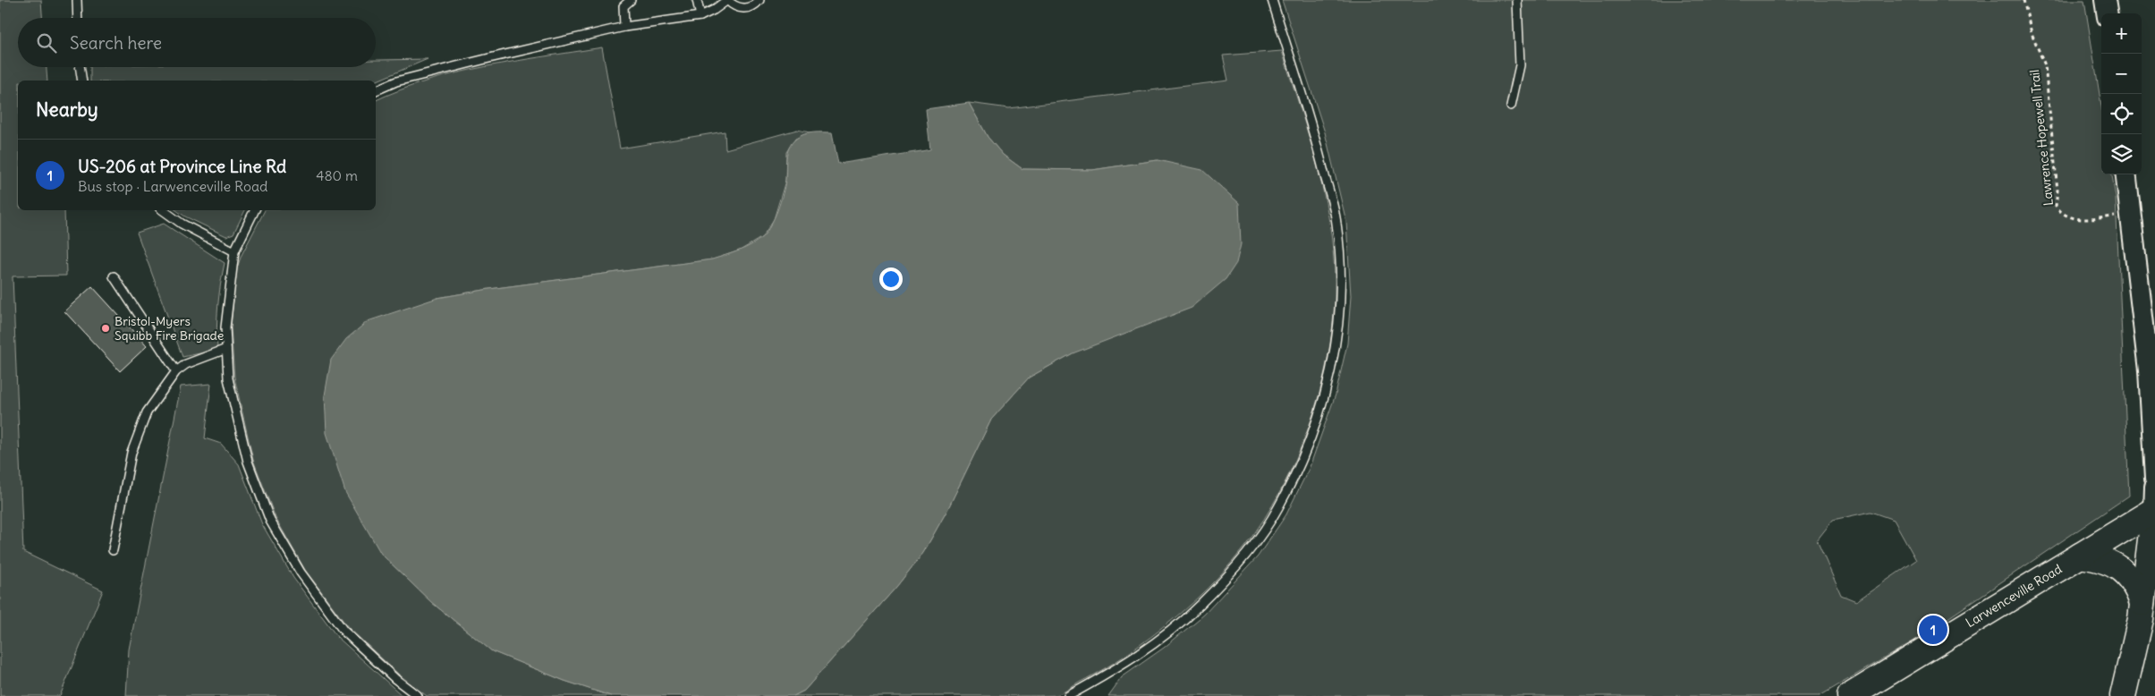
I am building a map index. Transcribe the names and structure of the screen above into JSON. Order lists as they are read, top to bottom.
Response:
{
  "streets": {
    "main road": ["Larwenceville Road"],
    "path": ["Lawrence Hopewell Trail"]
  },
  "places": ["Bristol-Myers Squibb Fire Brigade"],
  "page": {
    "map_buttons": ["+", "−"],
    "search": "Search here",
    "heading": "Nearby",
    "list": [
      {
        "mark": "1",
        "name": "US-206 at Province Line Rd",
        "note": "Bus stop · Larwenceville Road",
        "value": "480 m"
      }
    ],
    "pins": "1"
  }
}
